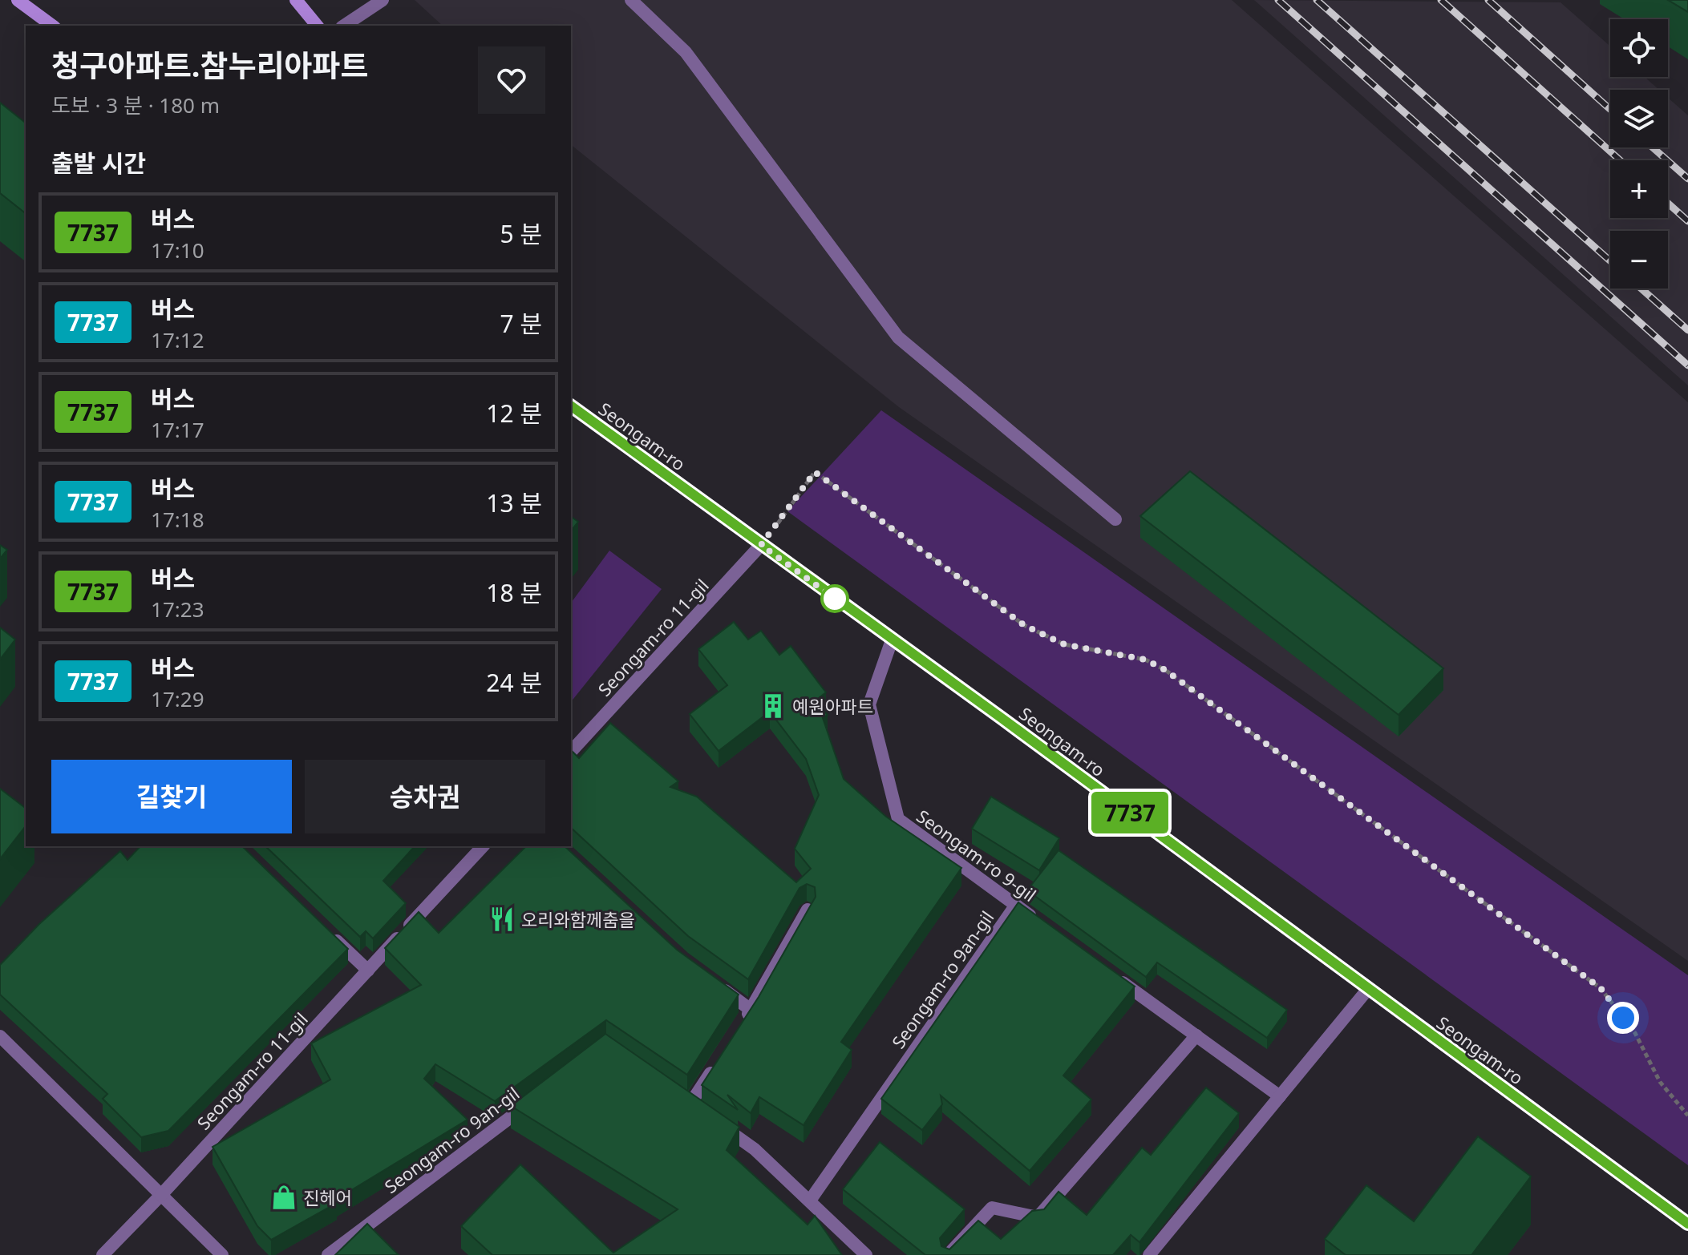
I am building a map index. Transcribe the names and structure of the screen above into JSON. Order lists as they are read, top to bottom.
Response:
{
  "streets": {
    "main road": ["Seongam-ro"],
    "street": ["Seongam-ro 11-gil", "Seongam-ro 9-gil", "Seongam-ro 9an-gil"]
  },
  "crossings": [
    ["Seongam-ro", "Seongam-ro 11-gil"],
    ["Seongam-ro", "Seongam-ro 9-gil"],
    ["Seongam-ro 9-gil", "Seongam-ro 9an-gil"]
  ],
  "places": {
    "building": ["예원아파트"],
    "restaurant": ["오리와함께춤을"],
    "shop": ["진헤어"]
  },
  "lines": ["bus line 7737"],
  "page": {
    "on_map": "7737",
    "map_buttons": ["+", "−"],
    "heading": [
      ["청구아파트.참누리아파트", "도보 · 3 분 · 180 m"],
      "출발 시간"
    ],
    "list": [
      {
        "mark": "7737",
        "name": "버스",
        "note": "17:10",
        "value": "5 분"
      },
      {
        "mark": "7737",
        "name": "버스",
        "note": "17:12",
        "value": "7 분"
      },
      {
        "mark": "7737",
        "name": "버스",
        "note": "17:17",
        "value": "12 분"
      },
      {
        "mark": "7737",
        "name": "버스",
        "note": "17:18",
        "value": "13 분"
      },
      {
        "mark": "7737",
        "name": "버스",
        "note": "17:23",
        "value": "18 분"
      },
      {
        "mark": "7737",
        "name": "버스",
        "note": "17:29",
        "value": "24 분"
      }
    ],
    "buttons": ["길찾기", "승차권"]
  }
}
